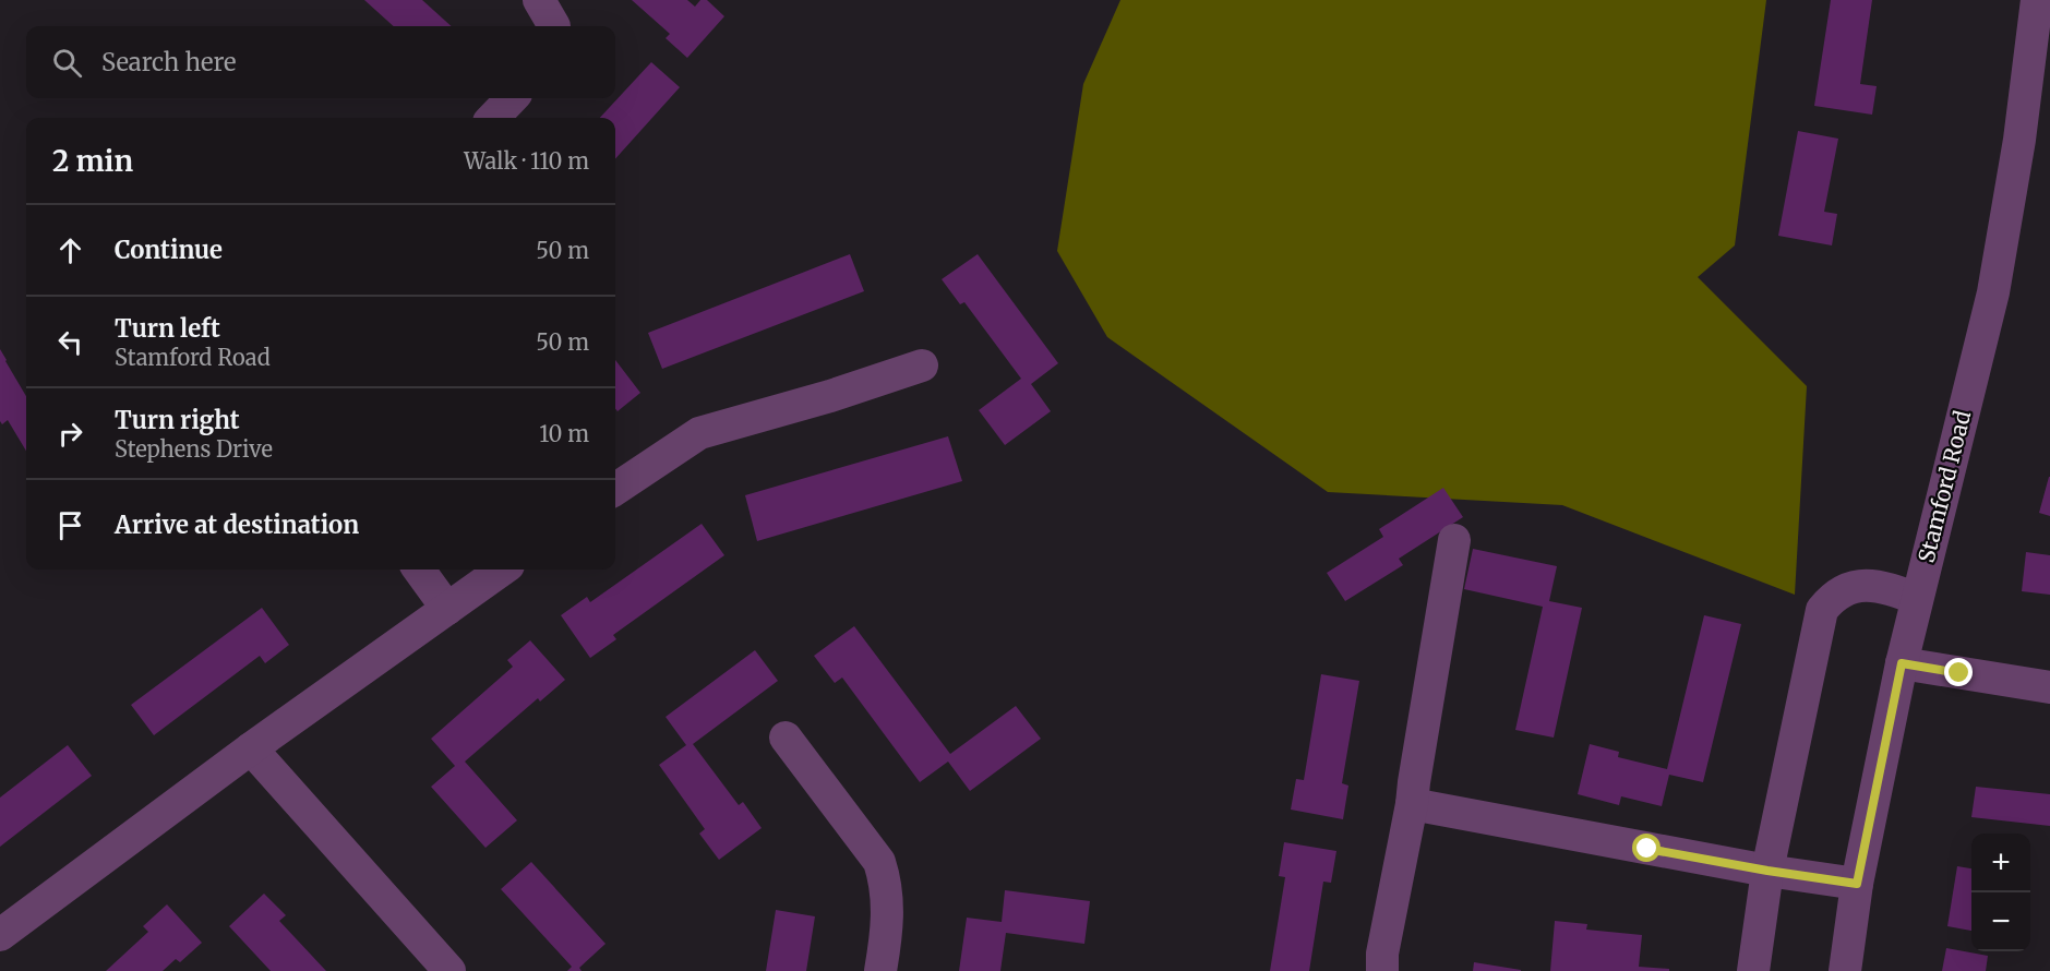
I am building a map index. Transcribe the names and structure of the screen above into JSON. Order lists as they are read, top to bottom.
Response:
{
  "streets": {
    "street": ["Stamford Road"]
  },
  "page": {
    "search": "Search here",
    "heading": ["2 min", "Walk · 110 m"],
    "list": [
      ["Continue", "50 m"],
      ["Turn left", "Stamford Road", "50 m"],
      ["Turn right", "Stephens Drive", "10 m"],
      "Arrive at destination"
    ],
    "map_buttons": ["+", "−"]
  }
}
